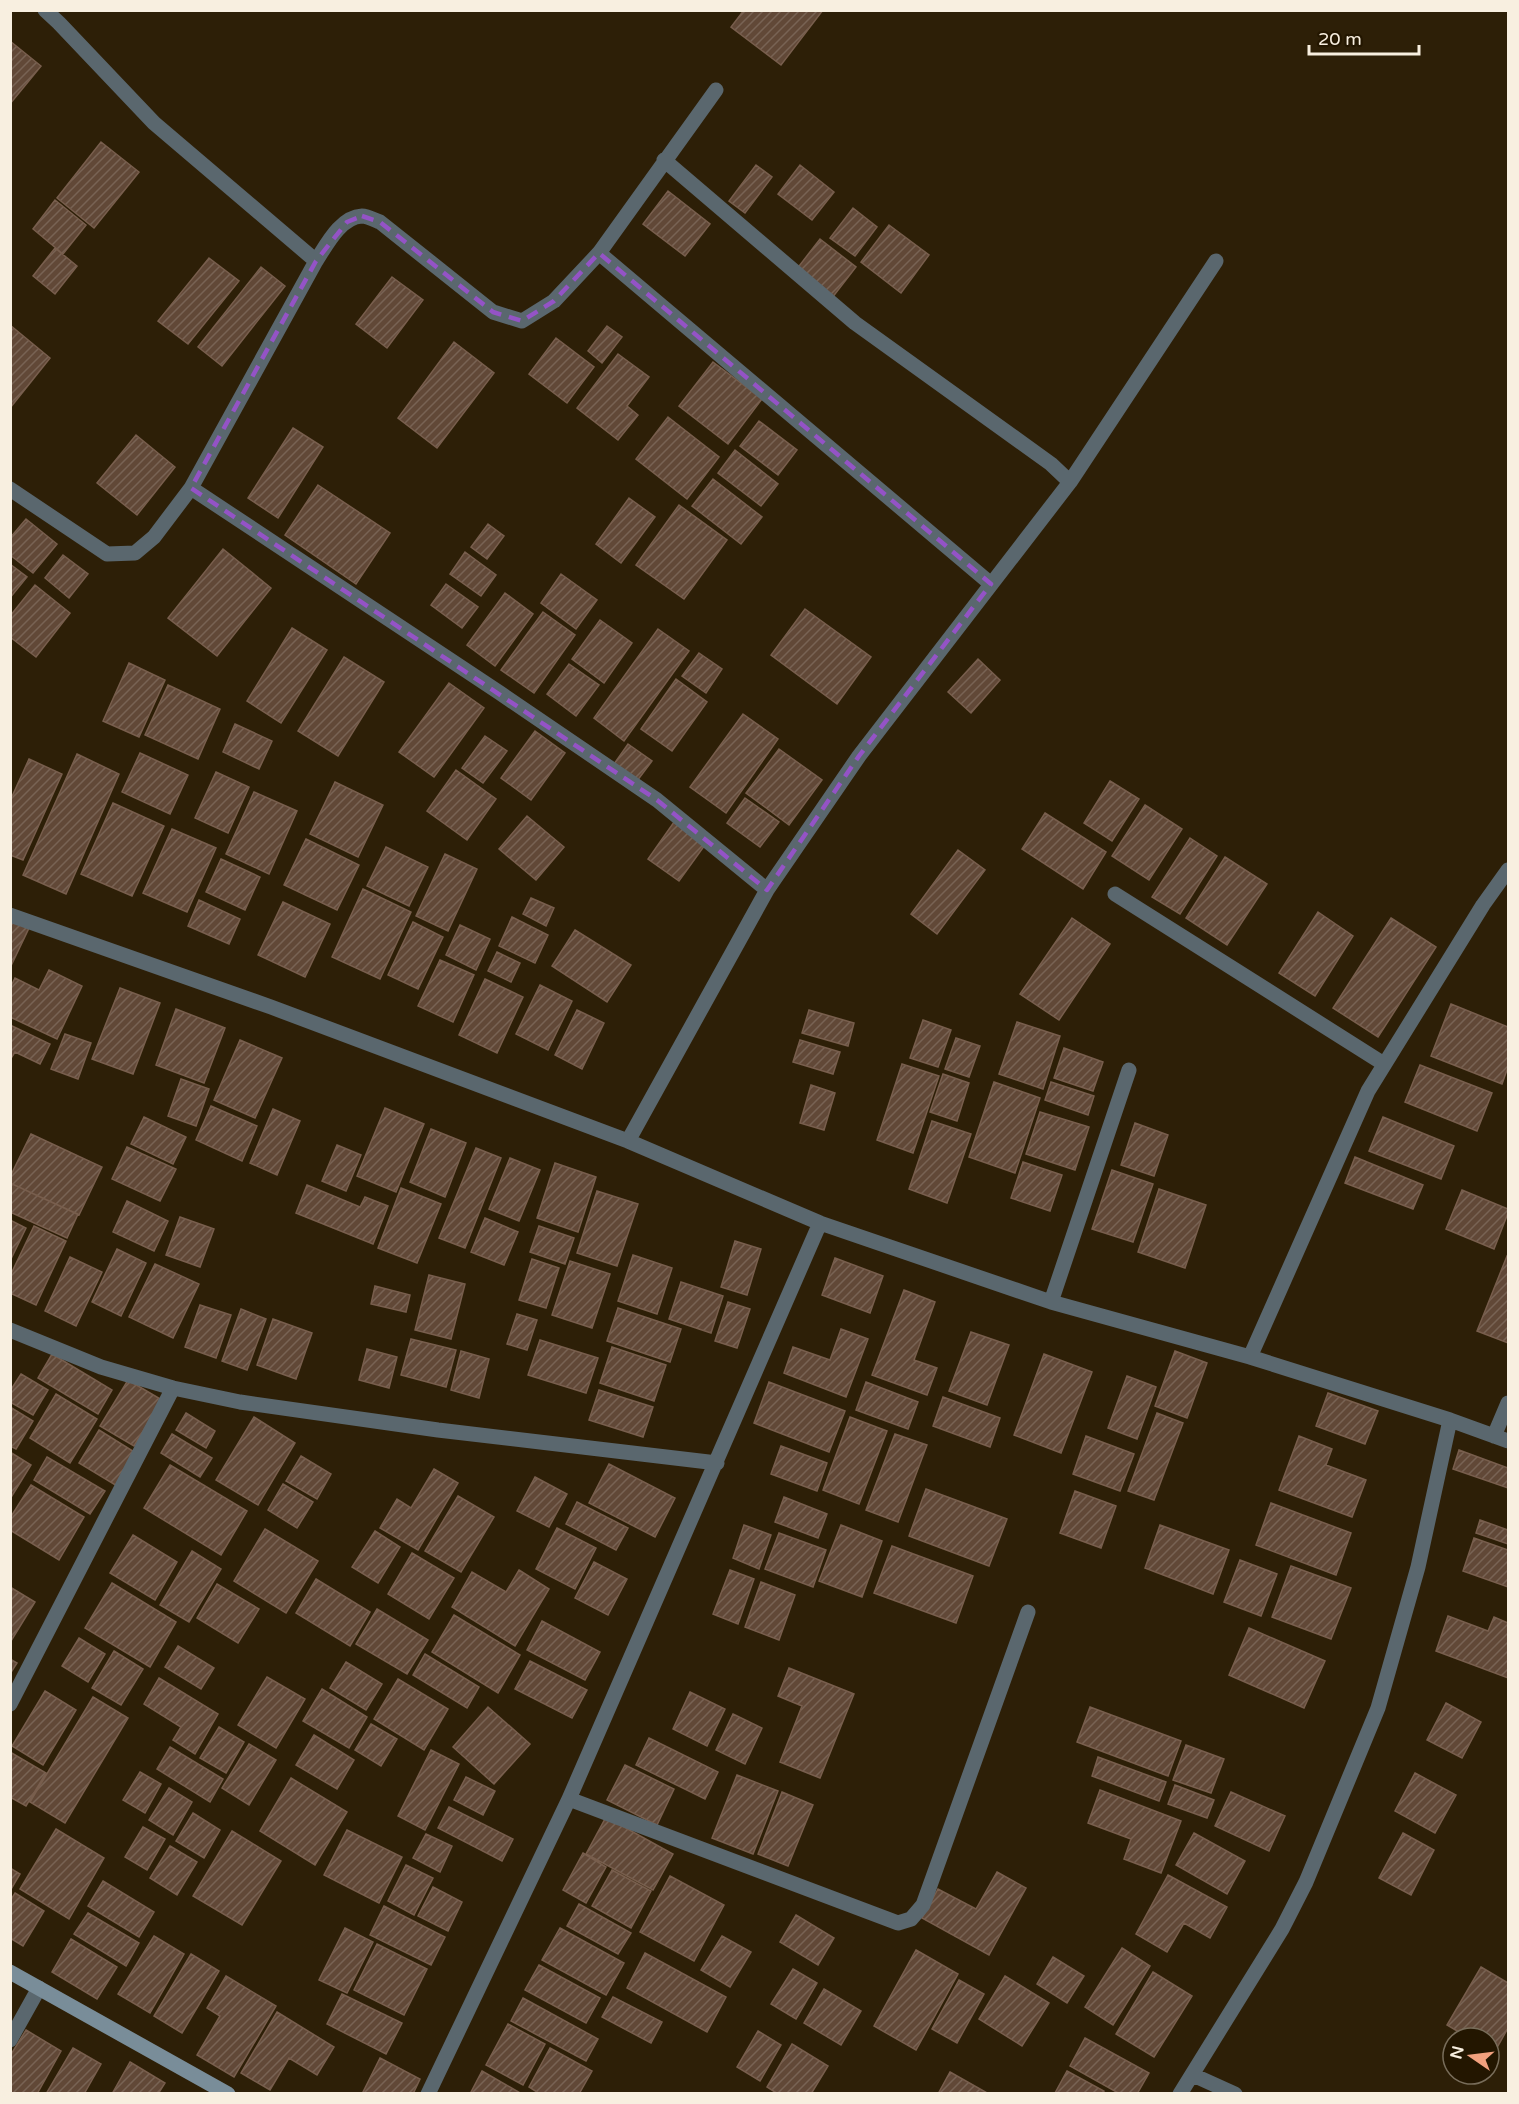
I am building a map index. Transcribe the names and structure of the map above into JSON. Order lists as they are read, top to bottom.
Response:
{
  "scale_bar": "20 m",
  "north": "left"
}
